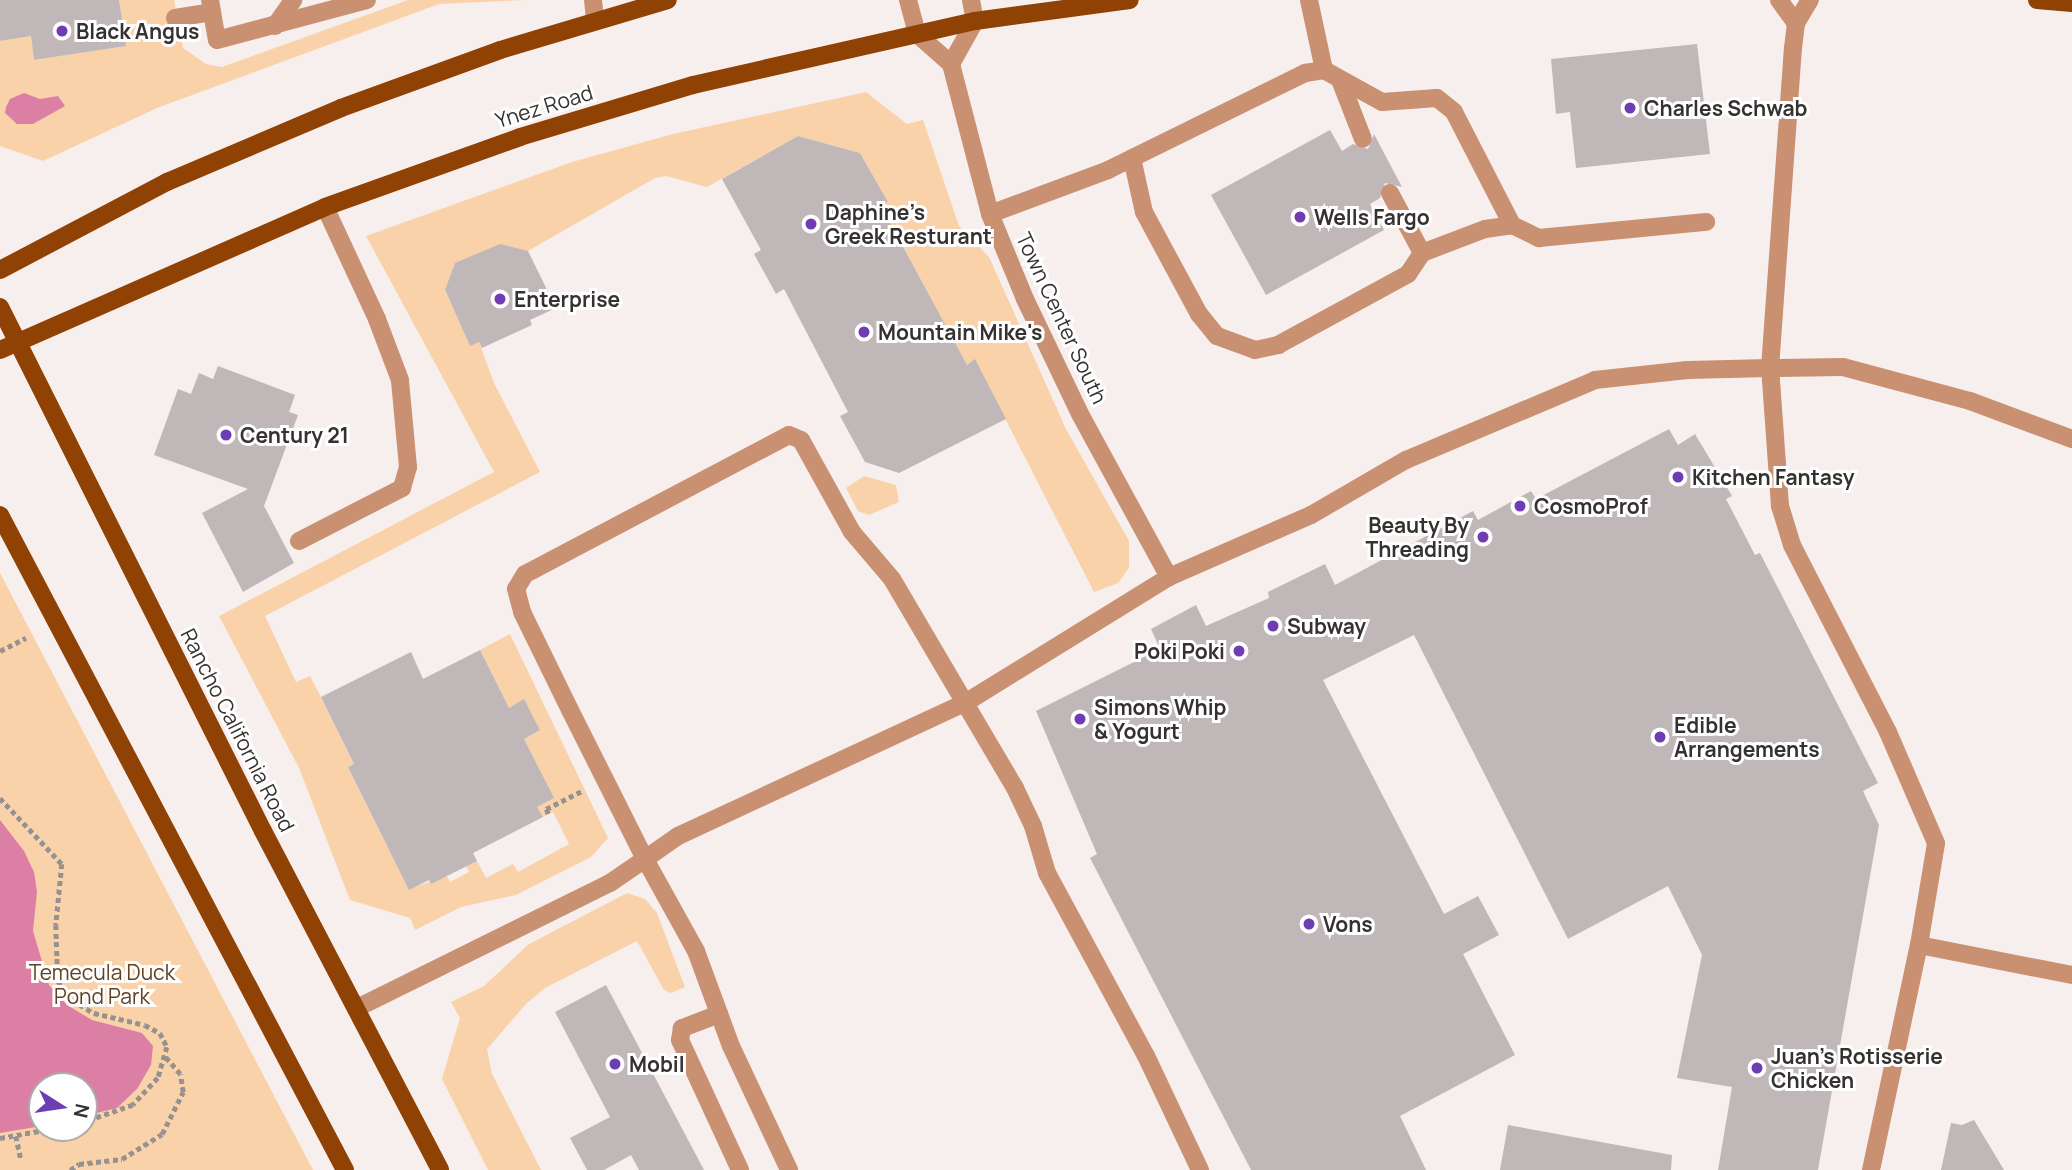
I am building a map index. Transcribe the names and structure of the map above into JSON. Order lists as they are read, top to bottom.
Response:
{
  "streets": {
    "main road": ["Ynez Road", "Rancho California Road"],
    "lane": ["Town Center South"]
  },
  "crossings": [
    ["Ynez Road", "Rancho California Road"]
  ],
  "parks": ["Temecula Duck Pond Park"],
  "places": [
    "Black Angus",
    "Charles Schwab",
    "Wells Fargo",
    "Daphine’s Greek Resturant",
    "Enterprise",
    "Mountain Mike's",
    "Century 21",
    "Kitchen Fantasy",
    "CosmoProf",
    "Beauty By Threading",
    "Subway",
    "Poki Poki",
    "Simons Whip & Yogurt",
    "Edible Arrangements",
    "Vons",
    "Mobil",
    "Juan’s Rotisserie Chicken"
  ],
  "north": "right"
}
